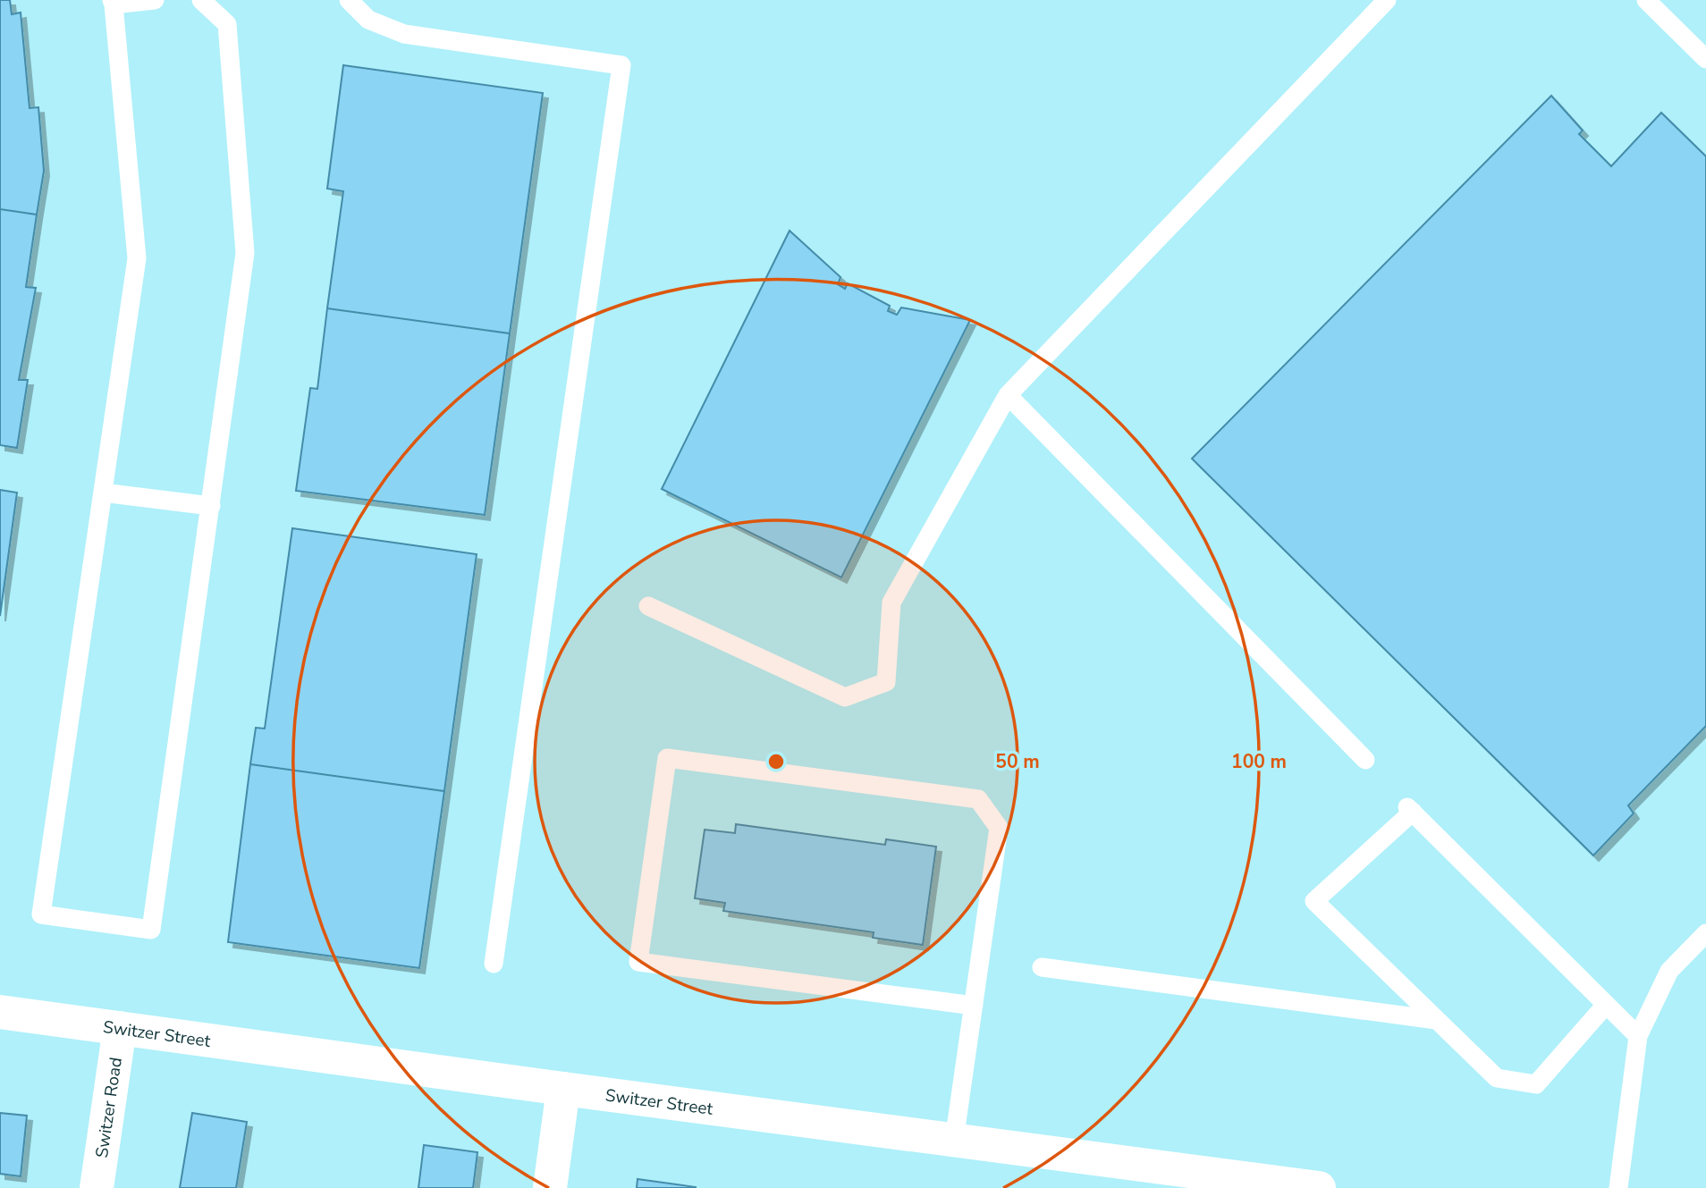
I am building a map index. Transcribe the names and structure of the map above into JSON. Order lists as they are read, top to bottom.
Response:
{
  "streets": {
    "street": ["Switzer Street", "Switzer Road"]
  },
  "crossings": [
    ["Switzer Street", "Switzer Road"]
  ],
  "rings": ["50 m", "100 m"]
}
